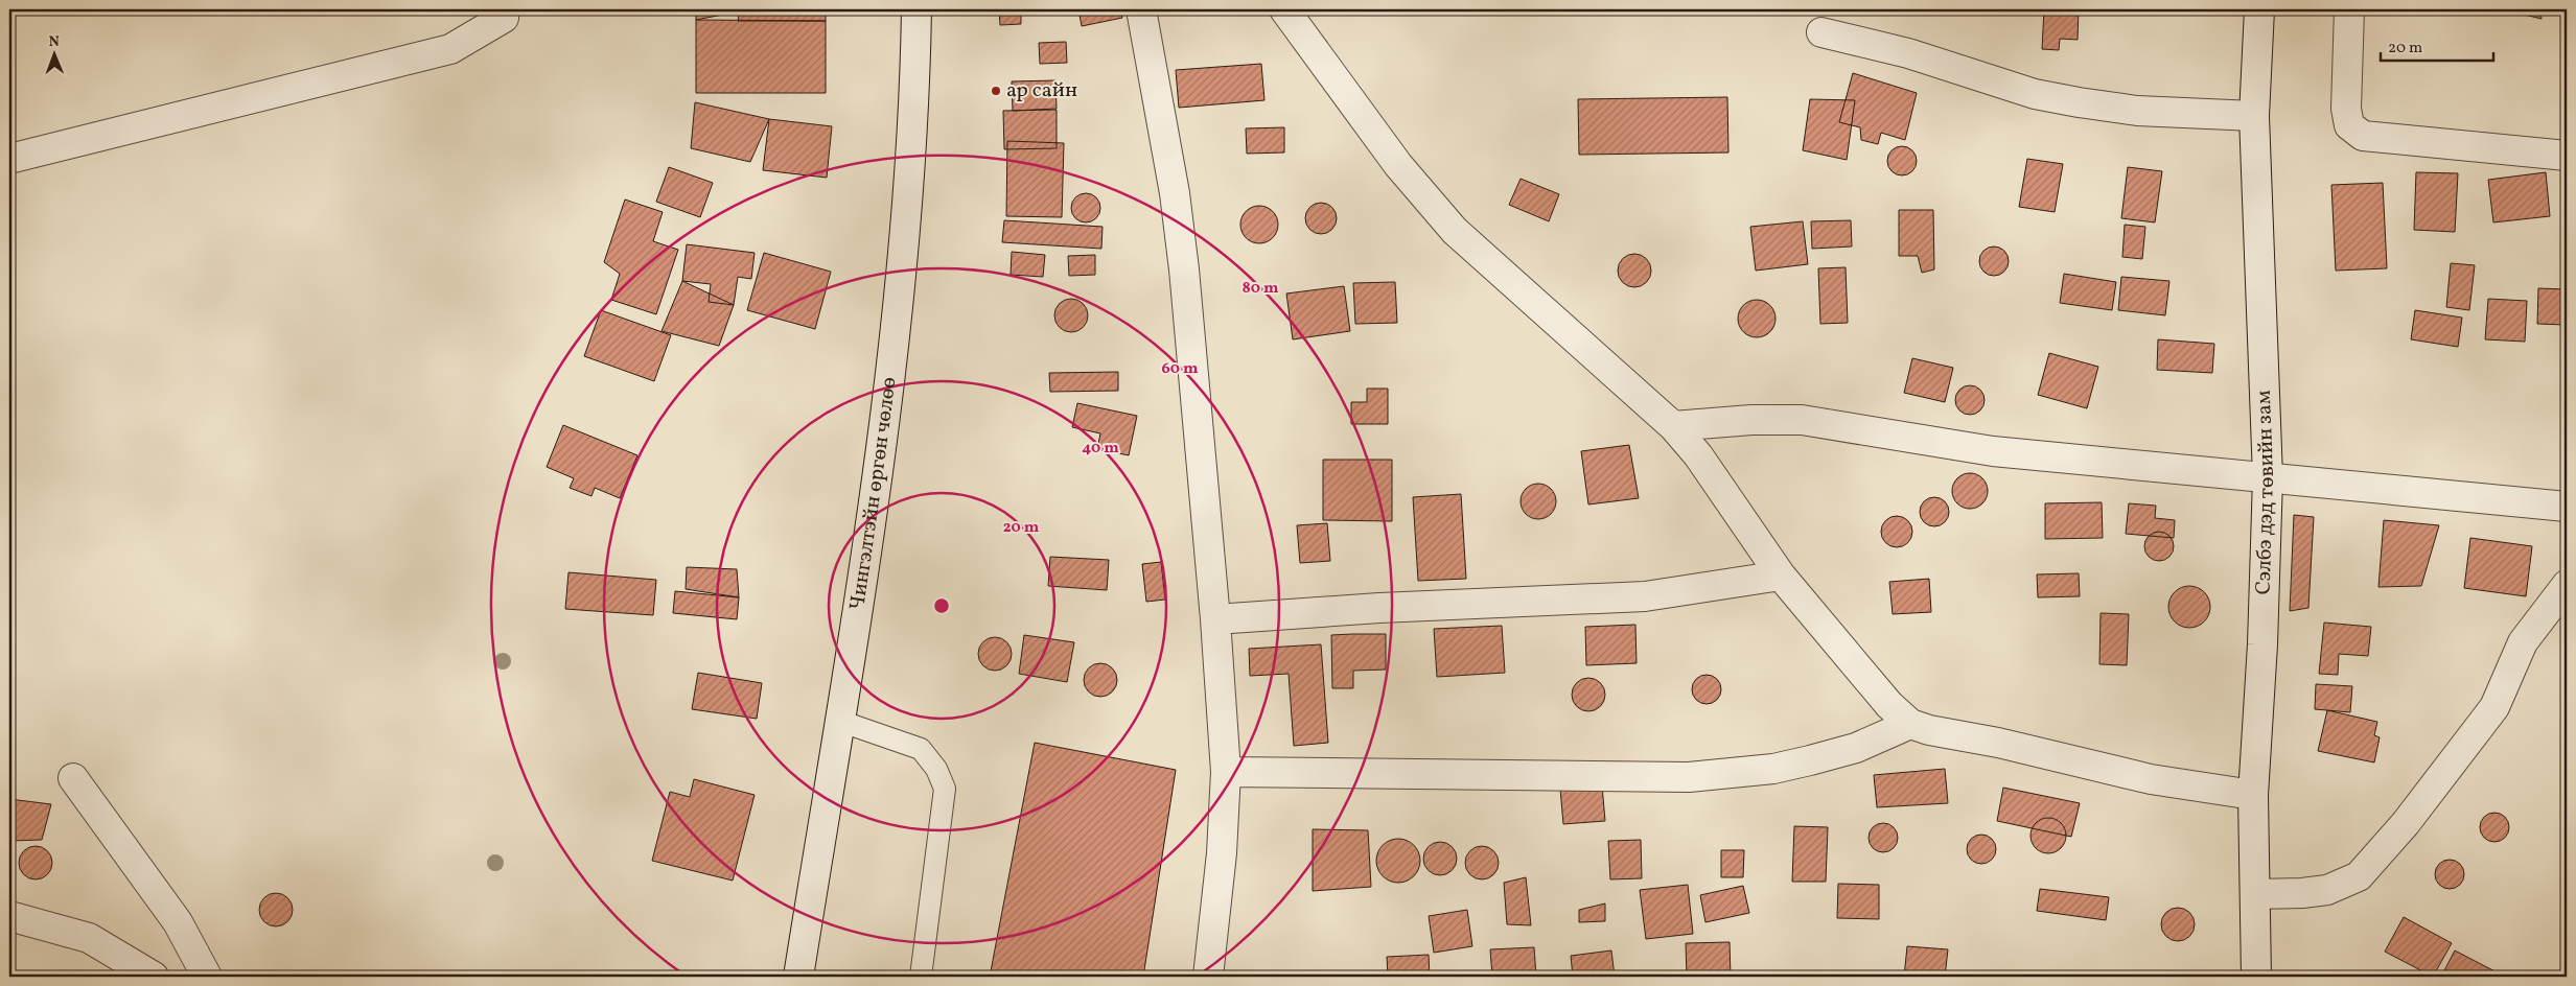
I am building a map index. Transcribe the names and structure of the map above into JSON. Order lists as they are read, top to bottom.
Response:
{
  "streets": {
    "street": ["Сэлбэ дэд төвийн зам", "Чингэлтэйн өргөн чөлөө"]
  },
  "places": ["ар сайн"],
  "scale_bar": "20 m",
  "north": "top",
  "rings": [
    "80 m",
    "60 m",
    "40 m",
    "20 m"
  ]
}
